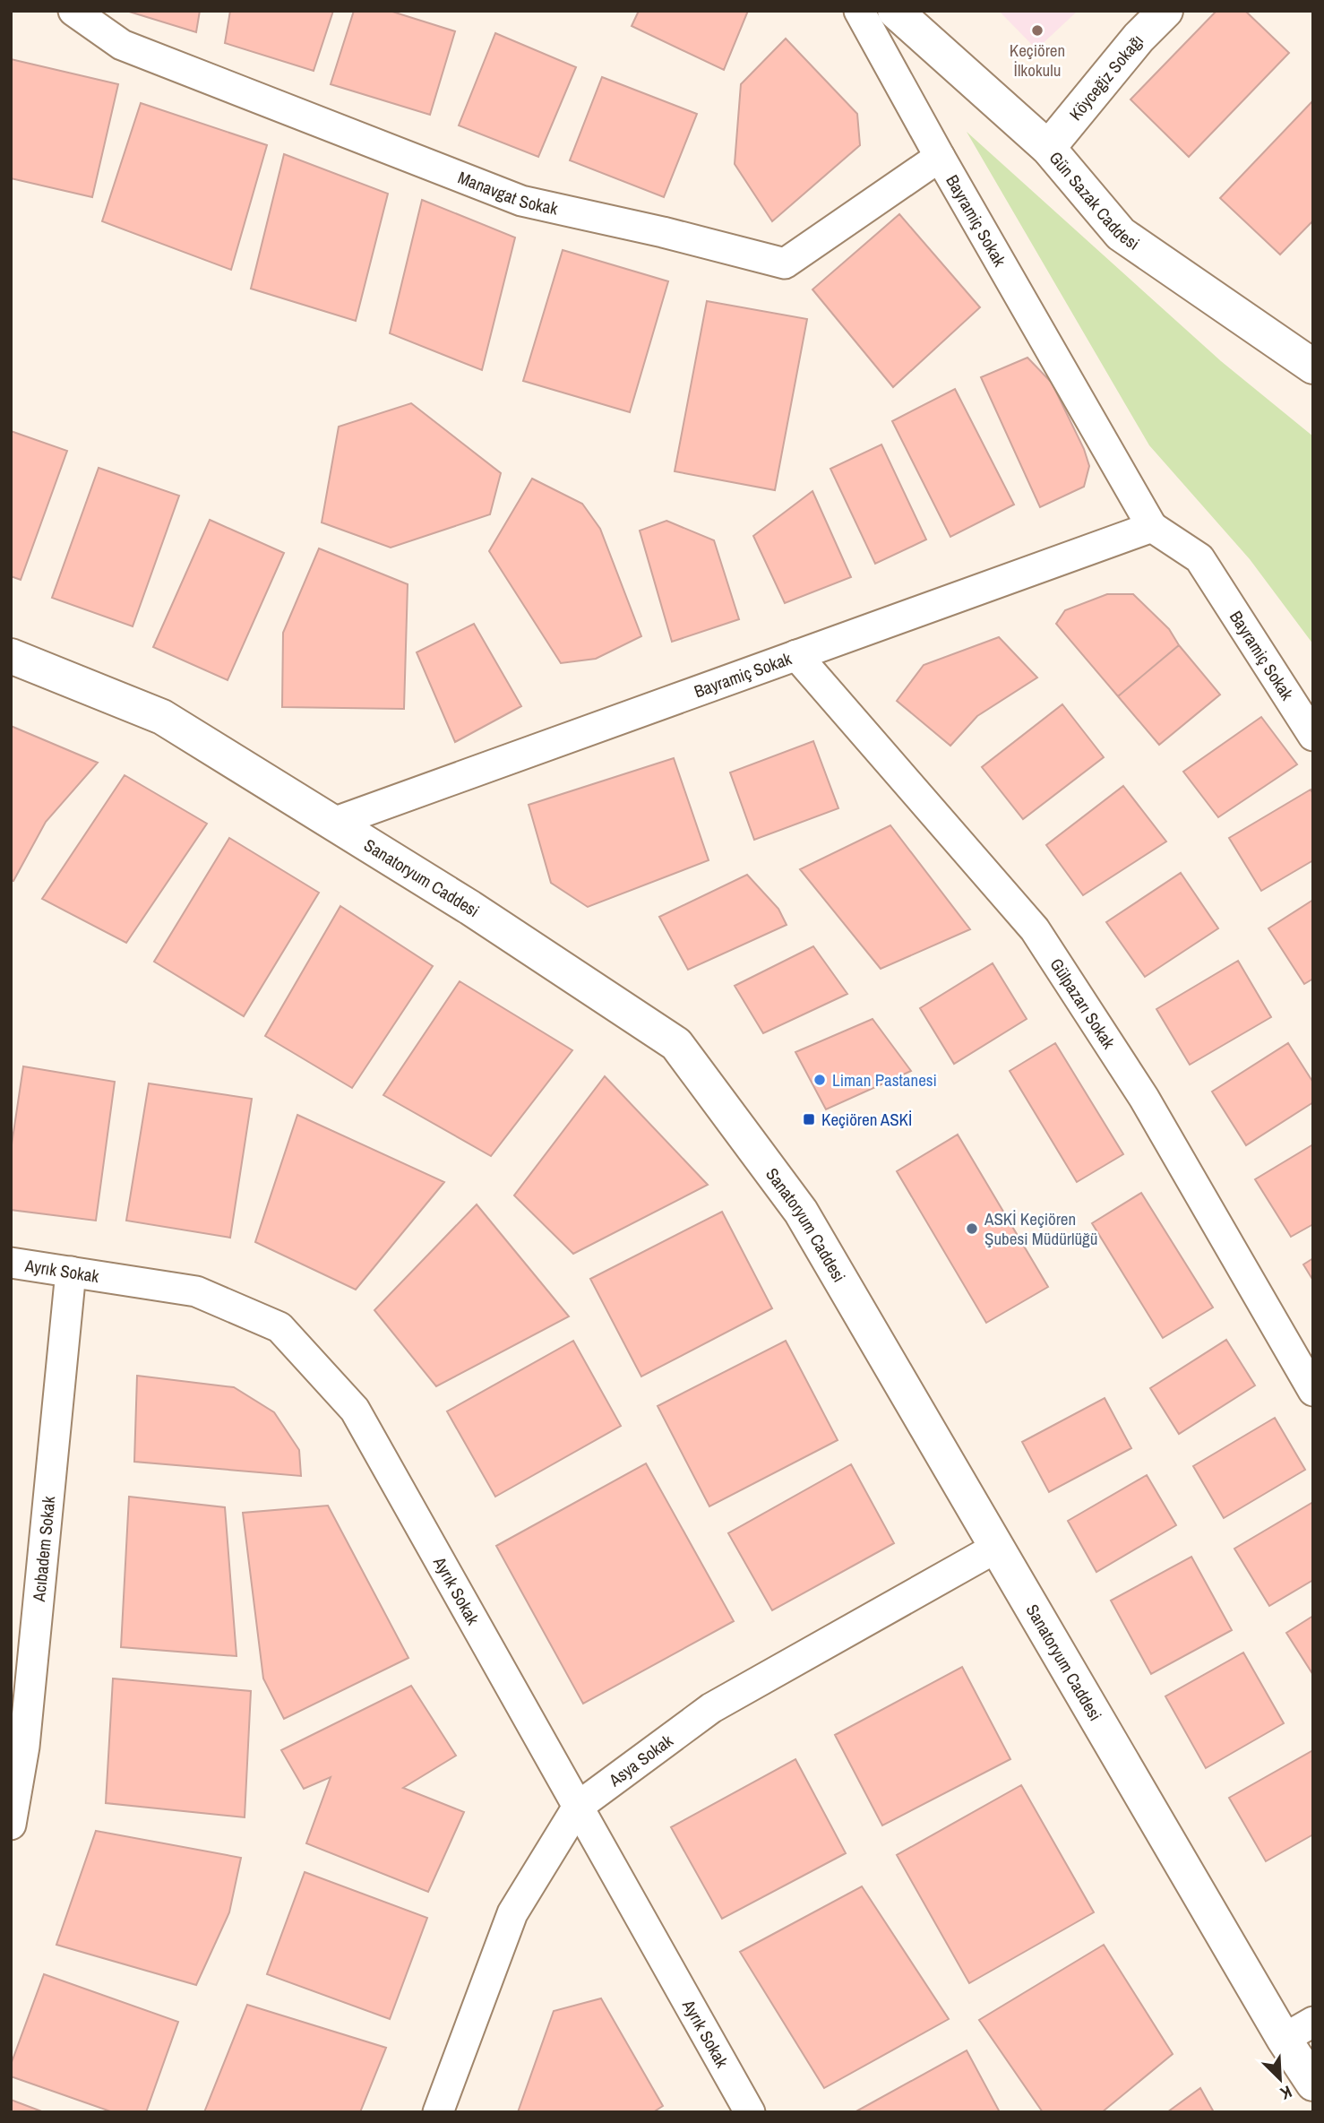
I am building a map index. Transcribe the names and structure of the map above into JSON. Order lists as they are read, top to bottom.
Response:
{
  "streets": {
    "main road": ["Köyceğiz Sokağı", "Gün Sazak Caddesi", "Sanatoryum Caddesi"],
    "street": [
      "Manavgat Sokak",
      "Bayramiç Sokak",
      "Gülpazarı Sokak",
      "Ayrık Sokak",
      "Acıbadem Sokak",
      "Asya Sokak"
    ]
  },
  "crossings": [
    ["Köyceğiz Sokağı", "Gün Sazak Caddesi"],
    ["Manavgat Sokak", "Bayramiç Sokak"],
    ["Bayramiç Sokak", "Sanatoryum Caddesi"],
    ["Bayramiç Sokak", "Gülpazarı Sokak"],
    ["Sanatoryum Caddesi", "Asya Sokak"],
    ["Ayrık Sokak", "Acıbadem Sokak"],
    ["Ayrık Sokak", "Asya Sokak"]
  ],
  "places": {
    "other": ["Keçiören İlkokulu", "Liman Pastanesi", "ASKİ Keçiören Şubesi Müdürlüğü"],
    "transit": ["Keçiören ASKİ"]
  },
  "north": "bottom right"
}
